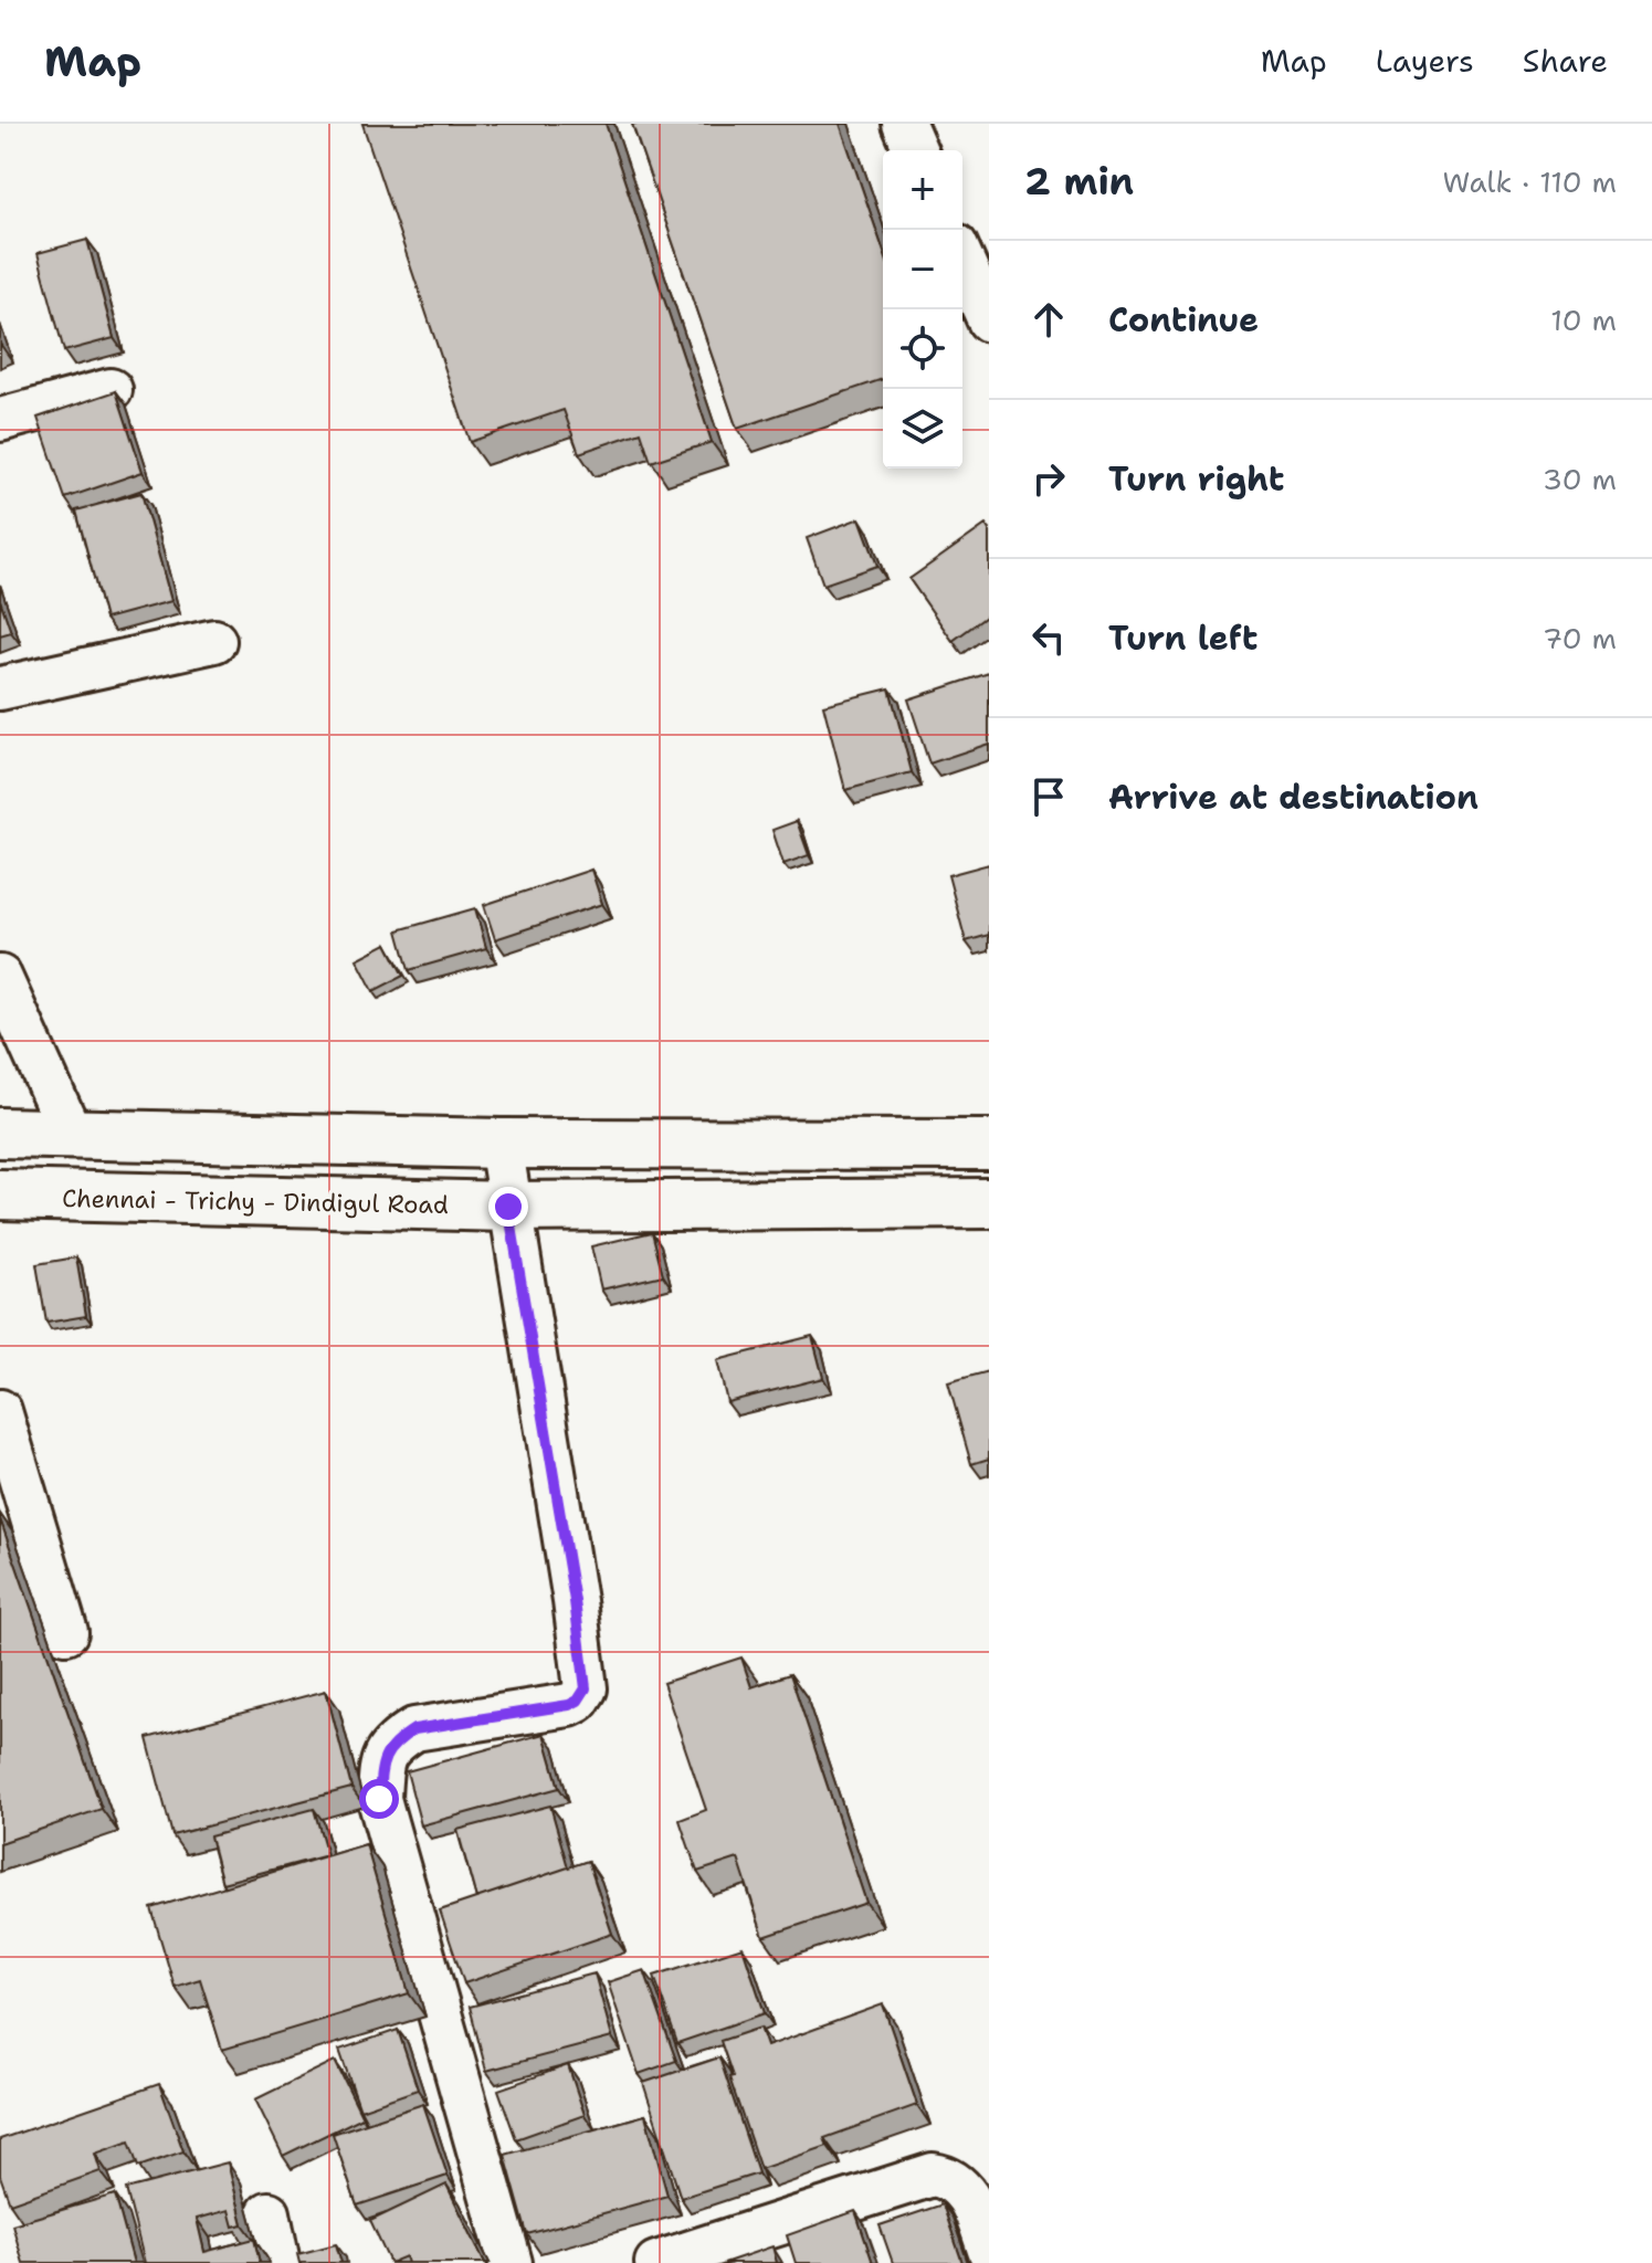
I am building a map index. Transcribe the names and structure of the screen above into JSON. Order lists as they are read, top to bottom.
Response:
{
  "streets": {
    "highway": ["Chennai - Trichy - Dindigul Road"]
  },
  "page": {
    "header": "Map",
    "nav": ["Map", "Layers", "Share"],
    "heading": ["2 min", "Walk · 110 m"],
    "map_buttons": ["+", "−"],
    "list": [
      ["Continue", "10 m"],
      ["Turn right", "30 m"],
      ["Turn left", "70 m"],
      "Arrive at destination"
    ]
  }
}
